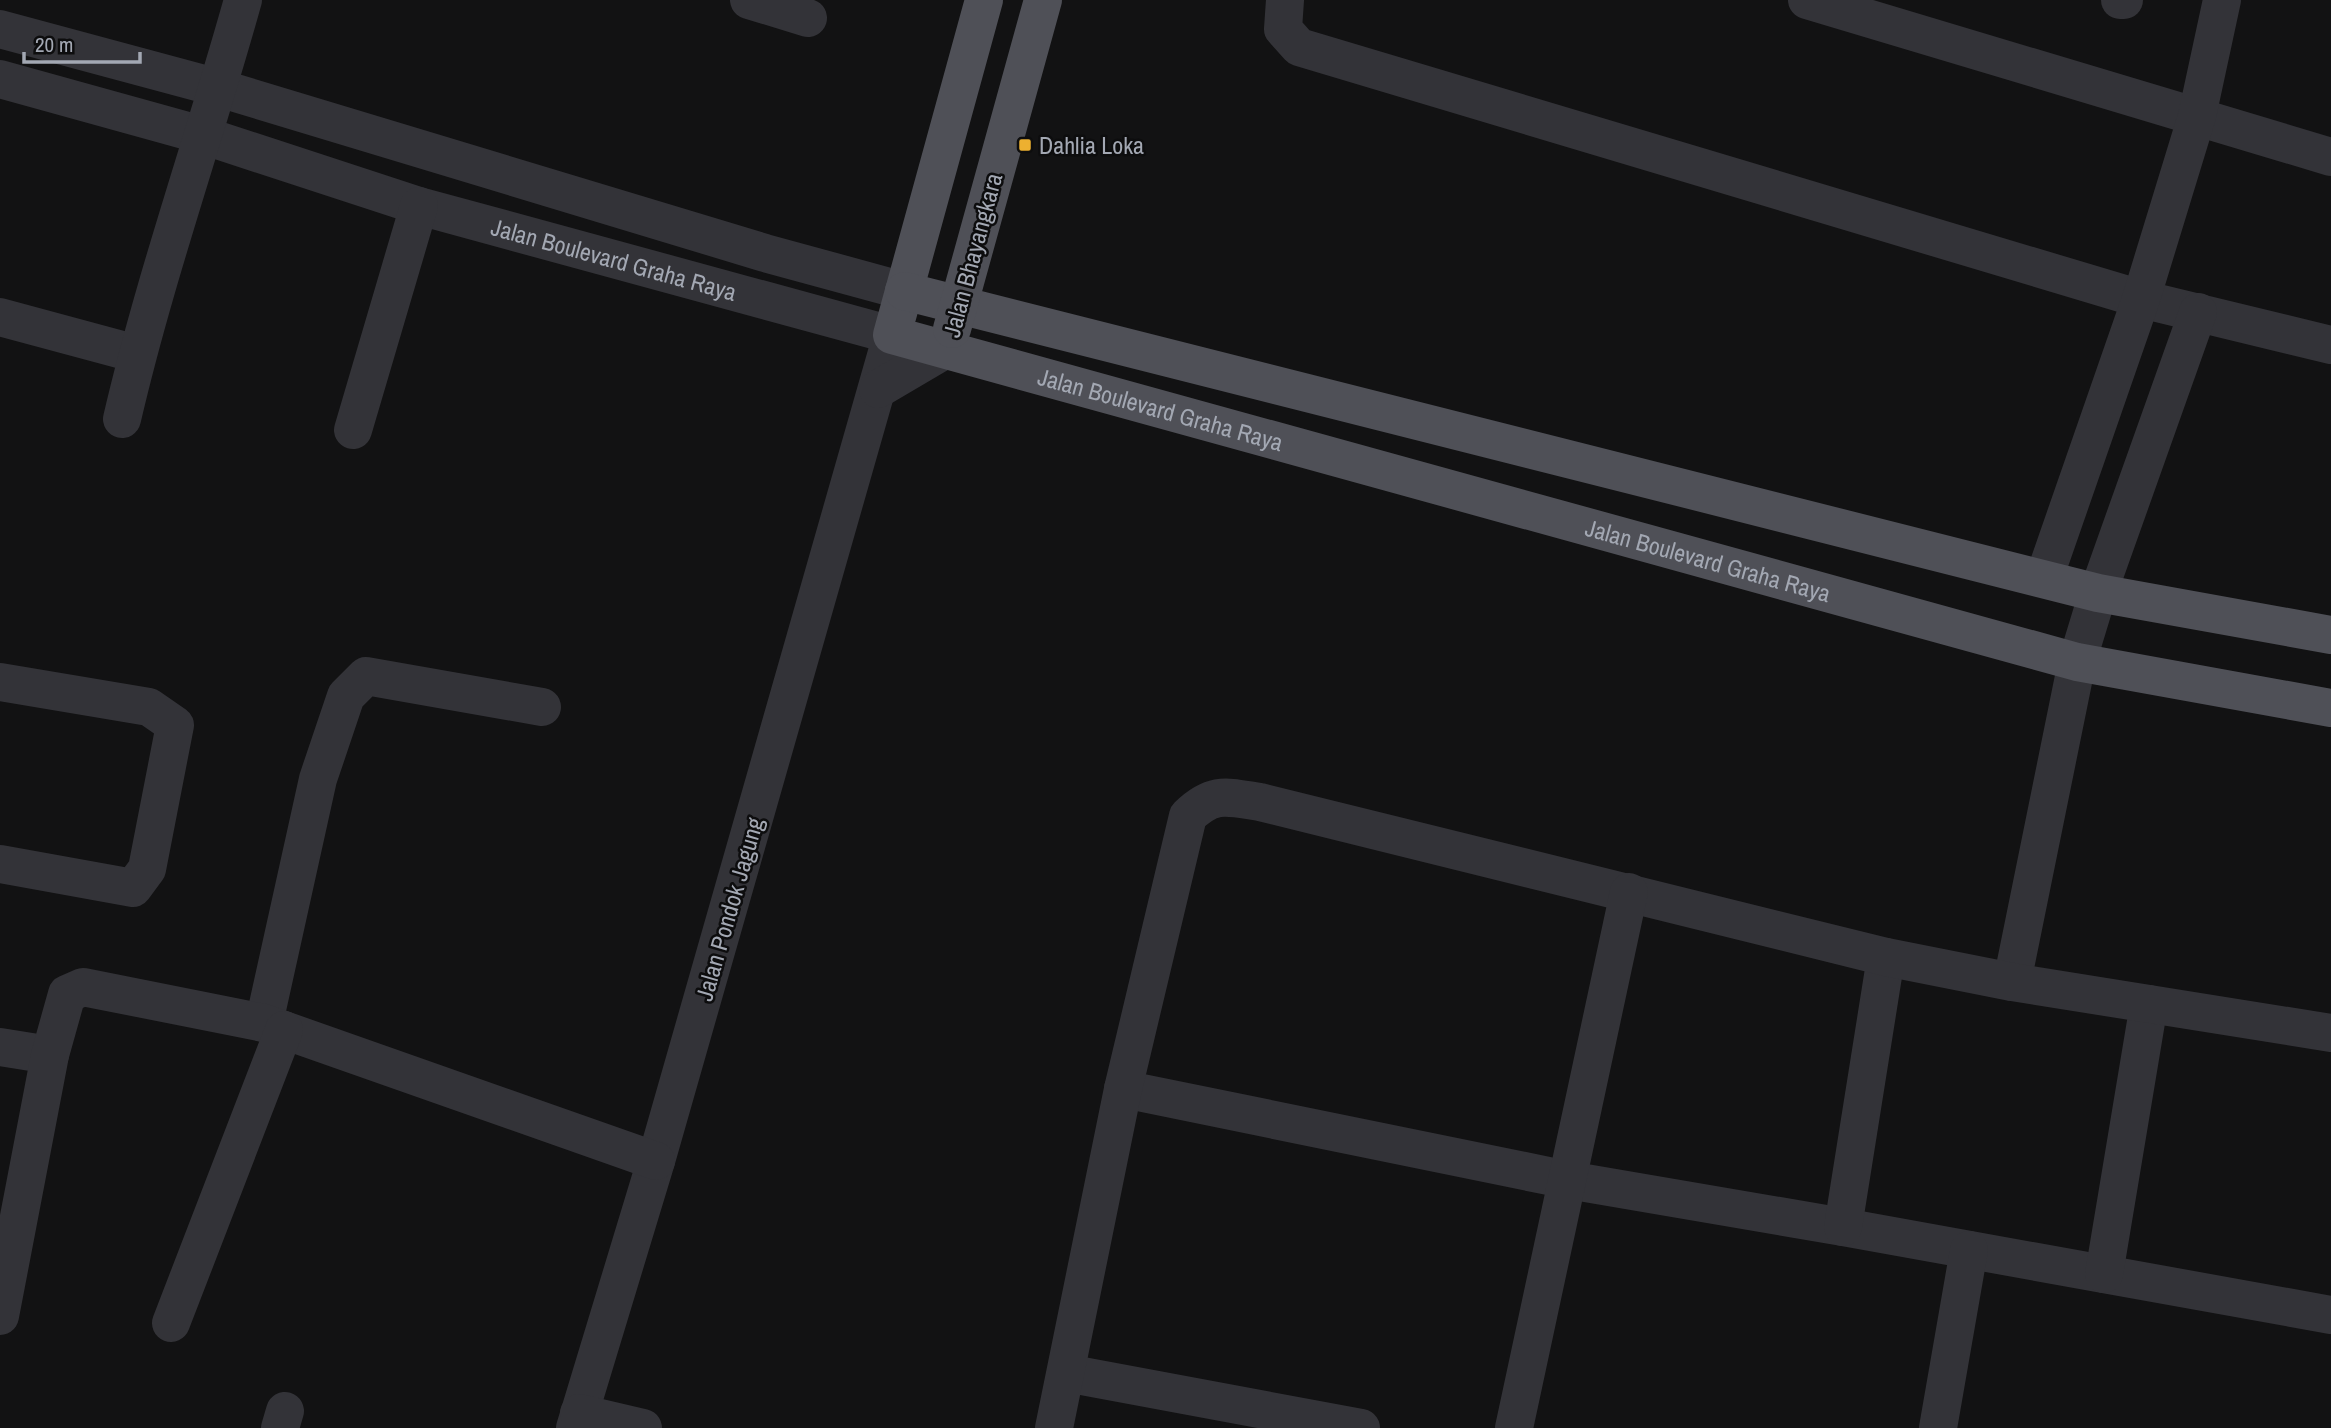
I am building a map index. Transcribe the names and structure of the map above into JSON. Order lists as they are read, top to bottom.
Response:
{
  "streets": {
    "main road": ["Jalan Bhayangkara", "Jalan Boulevard Graha Raya"],
    "street": ["Jalan Pondok Jagung"]
  },
  "crossings": [
    ["Jalan Bhayangkara", "Jalan Boulevard Graha Raya"],
    ["Jalan Boulevard Graha Raya", "Jalan Pondok Jagung"]
  ],
  "places": {
    "transit": ["Dahlia Loka"]
  },
  "scale_bar": "20 m"
}
